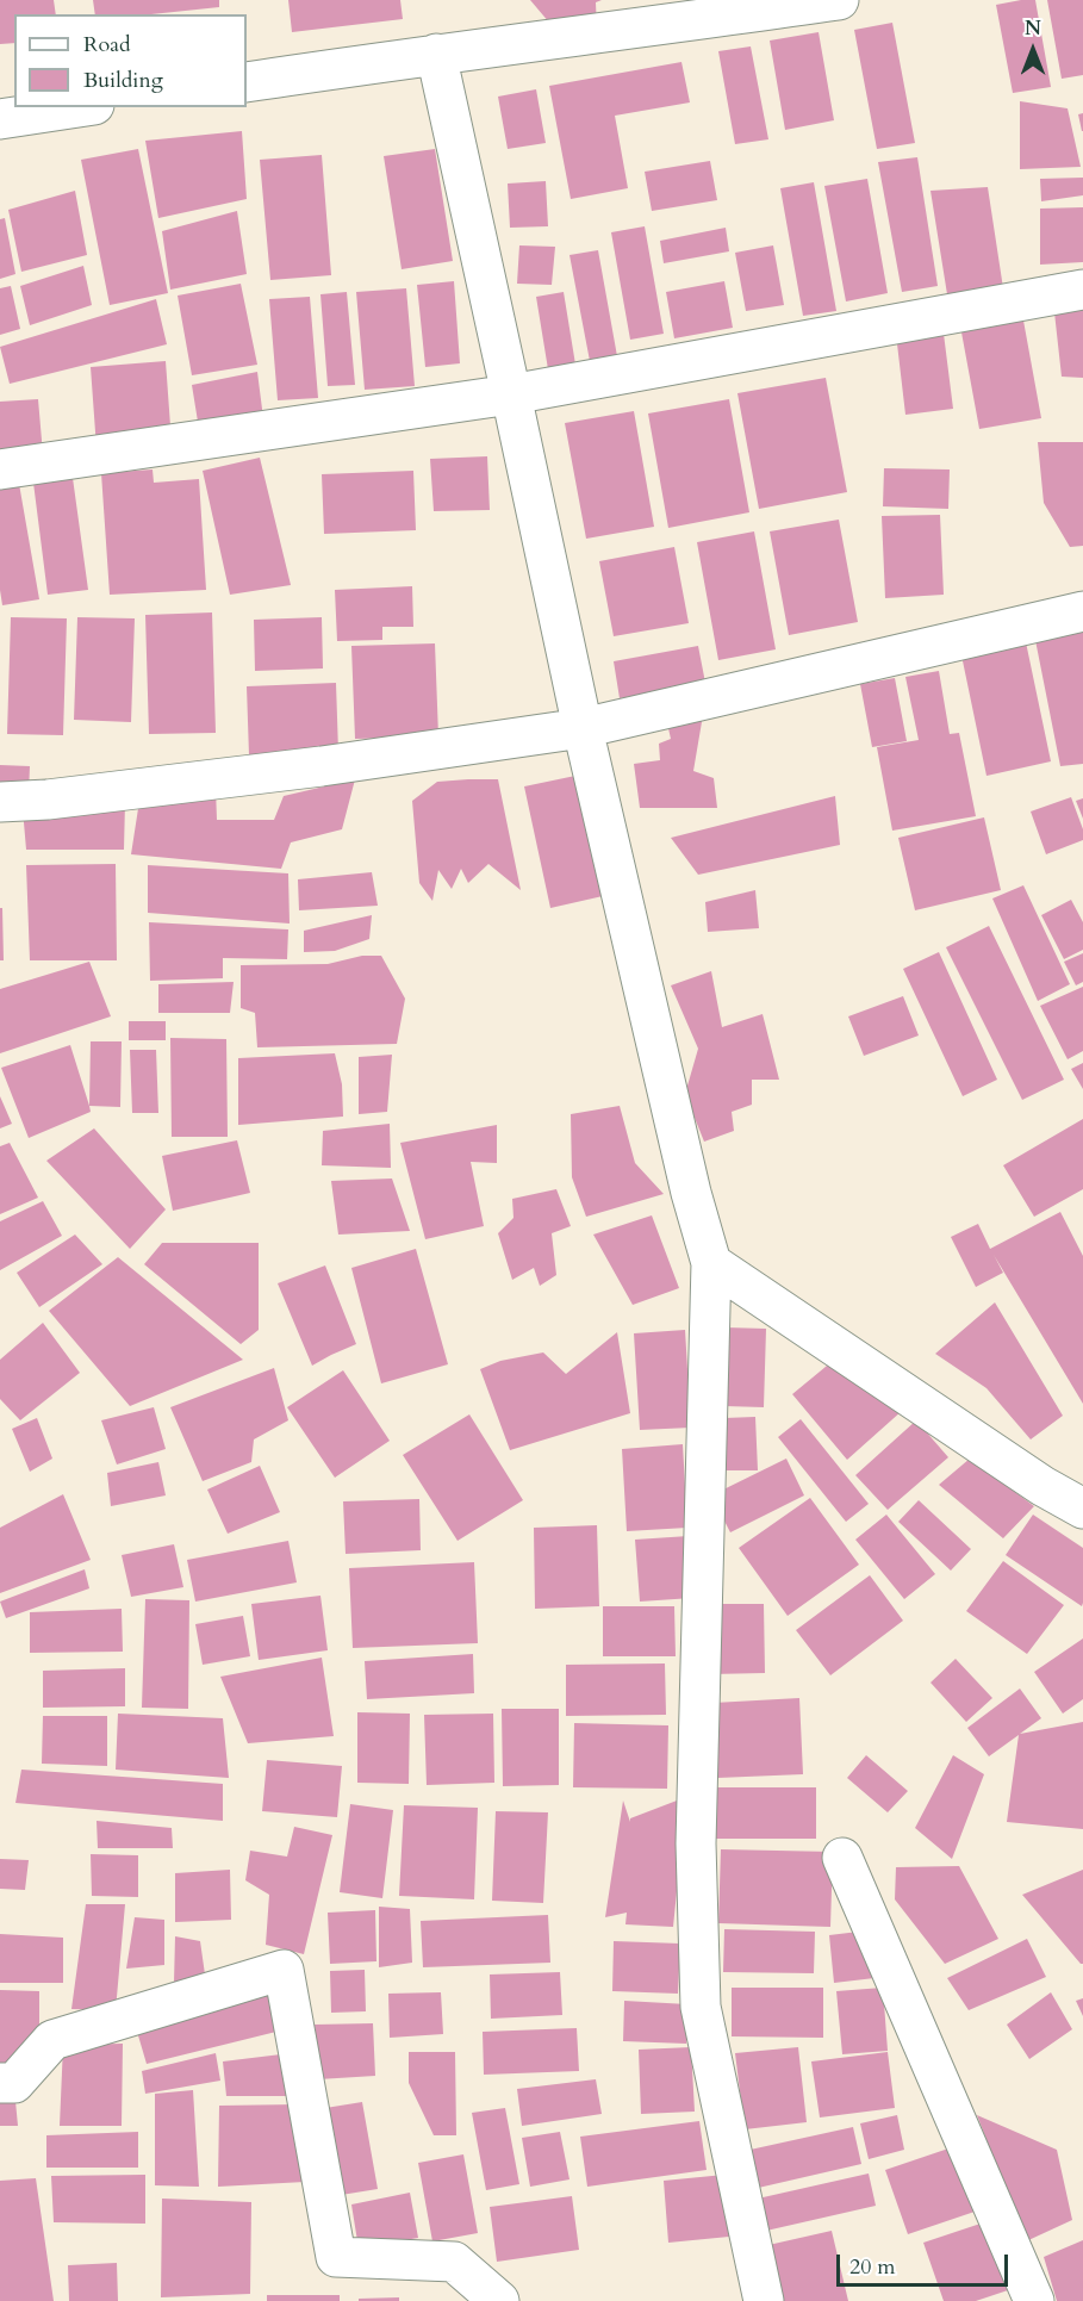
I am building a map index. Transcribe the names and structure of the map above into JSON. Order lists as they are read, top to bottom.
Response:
{
  "legend": ["Road", "Building"],
  "scale_bar": "20 m",
  "north": "top"
}
